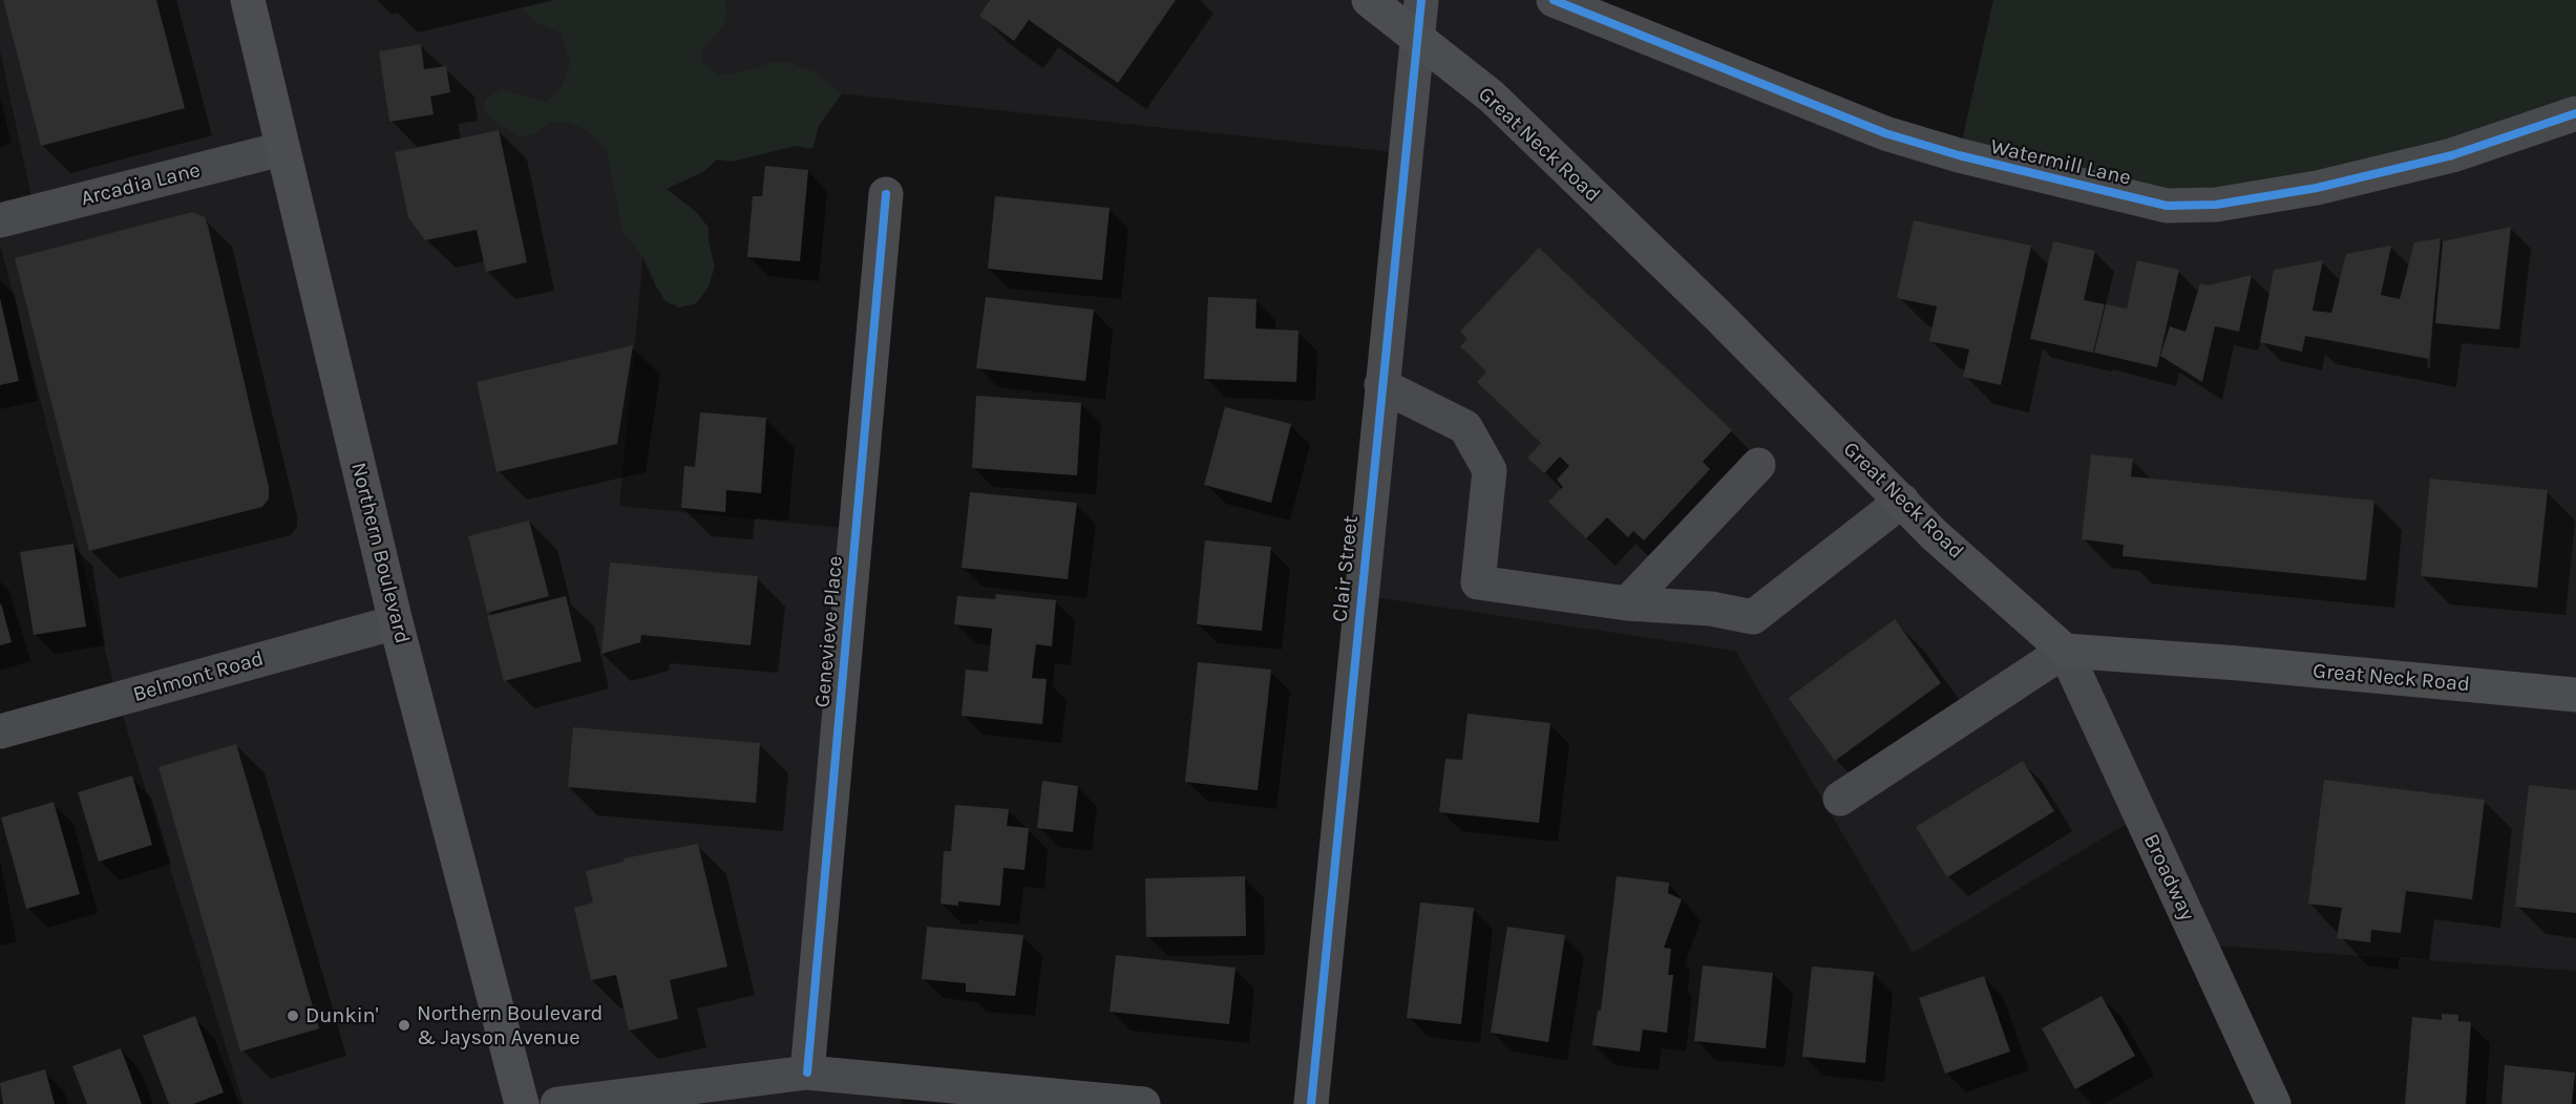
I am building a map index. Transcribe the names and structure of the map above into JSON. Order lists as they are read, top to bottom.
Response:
{
  "streets": {
    "main road": ["Great Neck Road", "Northern Boulevard"],
    "street": [
      "Watermill Lane",
      "Arcadia Lane",
      "Clair Street",
      "Genevieve Place",
      "Belmont Road",
      "Broadway"
    ]
  },
  "crossings": [
    ["Great Neck Road", "Clair Street"],
    ["Great Neck Road", "Broadway"],
    ["Arcadia Lane", "Northern Boulevard"],
    ["Northern Boulevard", "Belmont Road"]
  ],
  "places": ["Dunkin'", "Northern Boulevard & Jayson Avenue"]
}
